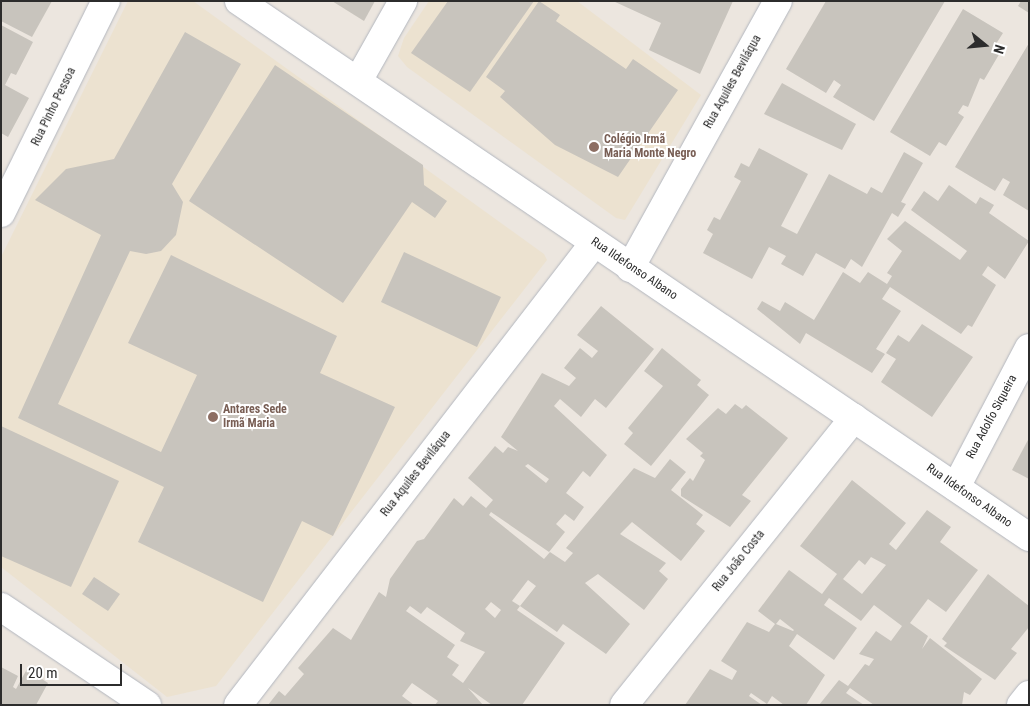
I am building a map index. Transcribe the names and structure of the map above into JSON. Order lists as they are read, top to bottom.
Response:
{
  "streets": {
    "street": [
      "Rua Aquiles Beviláqua",
      "Rua Pinho Pessoa",
      "Rua Ildefonso Albano",
      "Rua Adolfo Siqueira",
      "Rua João Costa"
    ]
  },
  "crossings": [
    ["Rua Aquiles Beviláqua", "Rua Ildefonso Albano"],
    ["Rua Ildefonso Albano", "Rua Adolfo Siqueira"],
    ["Rua Ildefonso Albano", "Rua João Costa"]
  ],
  "places": ["Colégio Irmã Maria Monte Negro", "Antares Sede Irmã Maria"],
  "scale_bar": "20 m",
  "north": "right"
}
